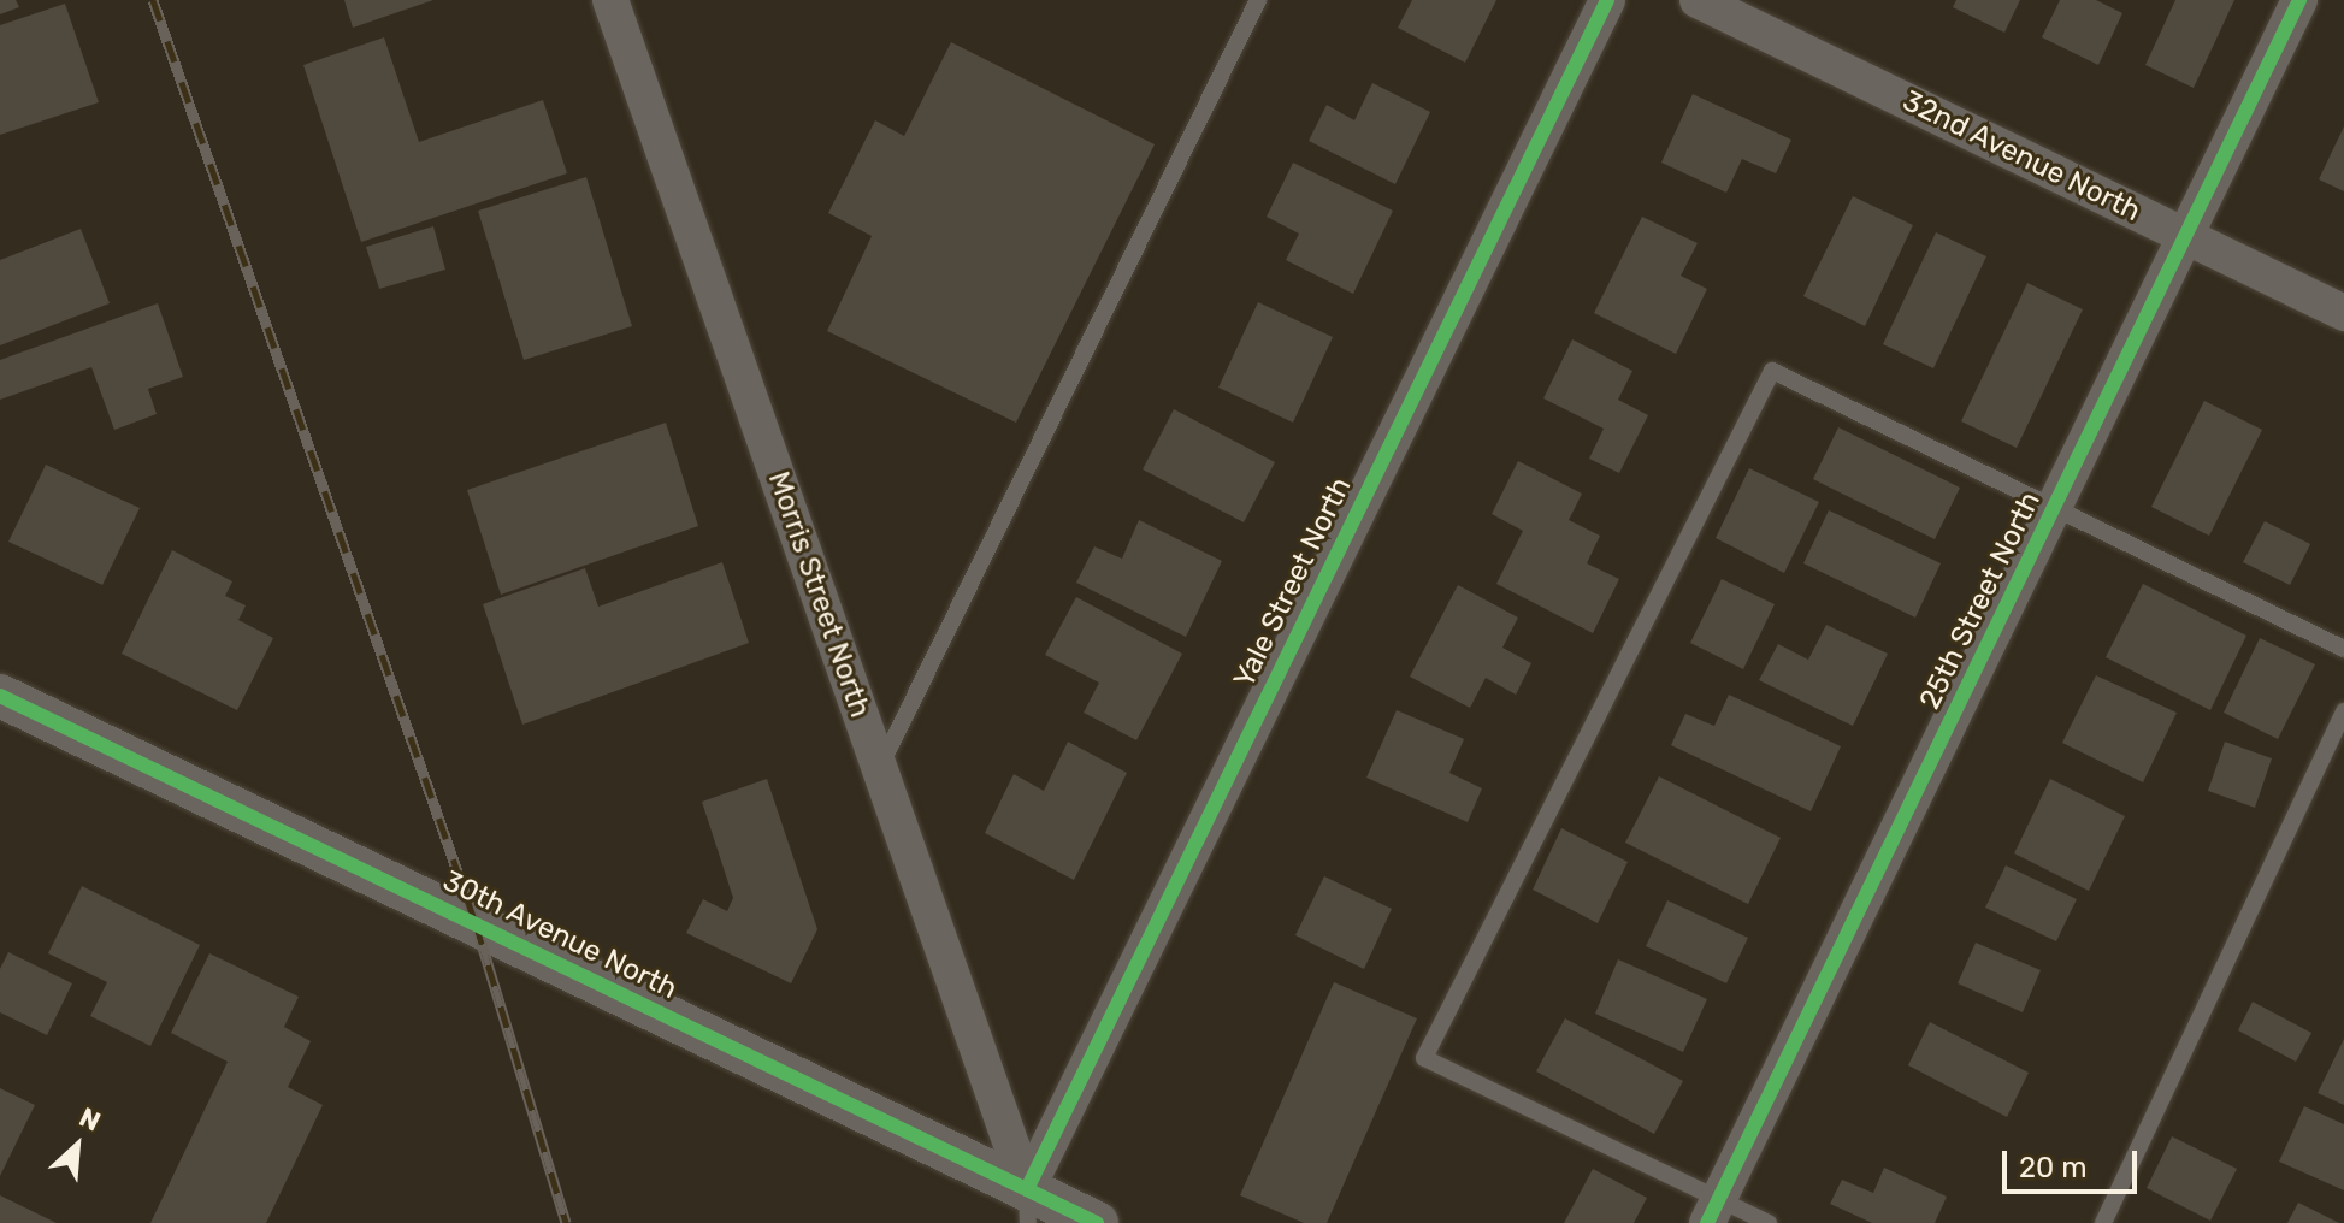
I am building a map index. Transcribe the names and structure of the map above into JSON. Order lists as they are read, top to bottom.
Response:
{
  "streets": {
    "street": [
      "32nd Avenue North",
      "Yale Street North",
      "Morris Street North",
      "25th Street North",
      "30th Avenue North"
    ]
  },
  "crossings": [
    ["32nd Avenue North", "25th Street North"],
    ["Yale Street North", "Morris Street North"],
    ["Yale Street North", "30th Avenue North"],
    ["Morris Street North", "30th Avenue North"]
  ],
  "scale_bar": "20 m",
  "north": "top right"
}
